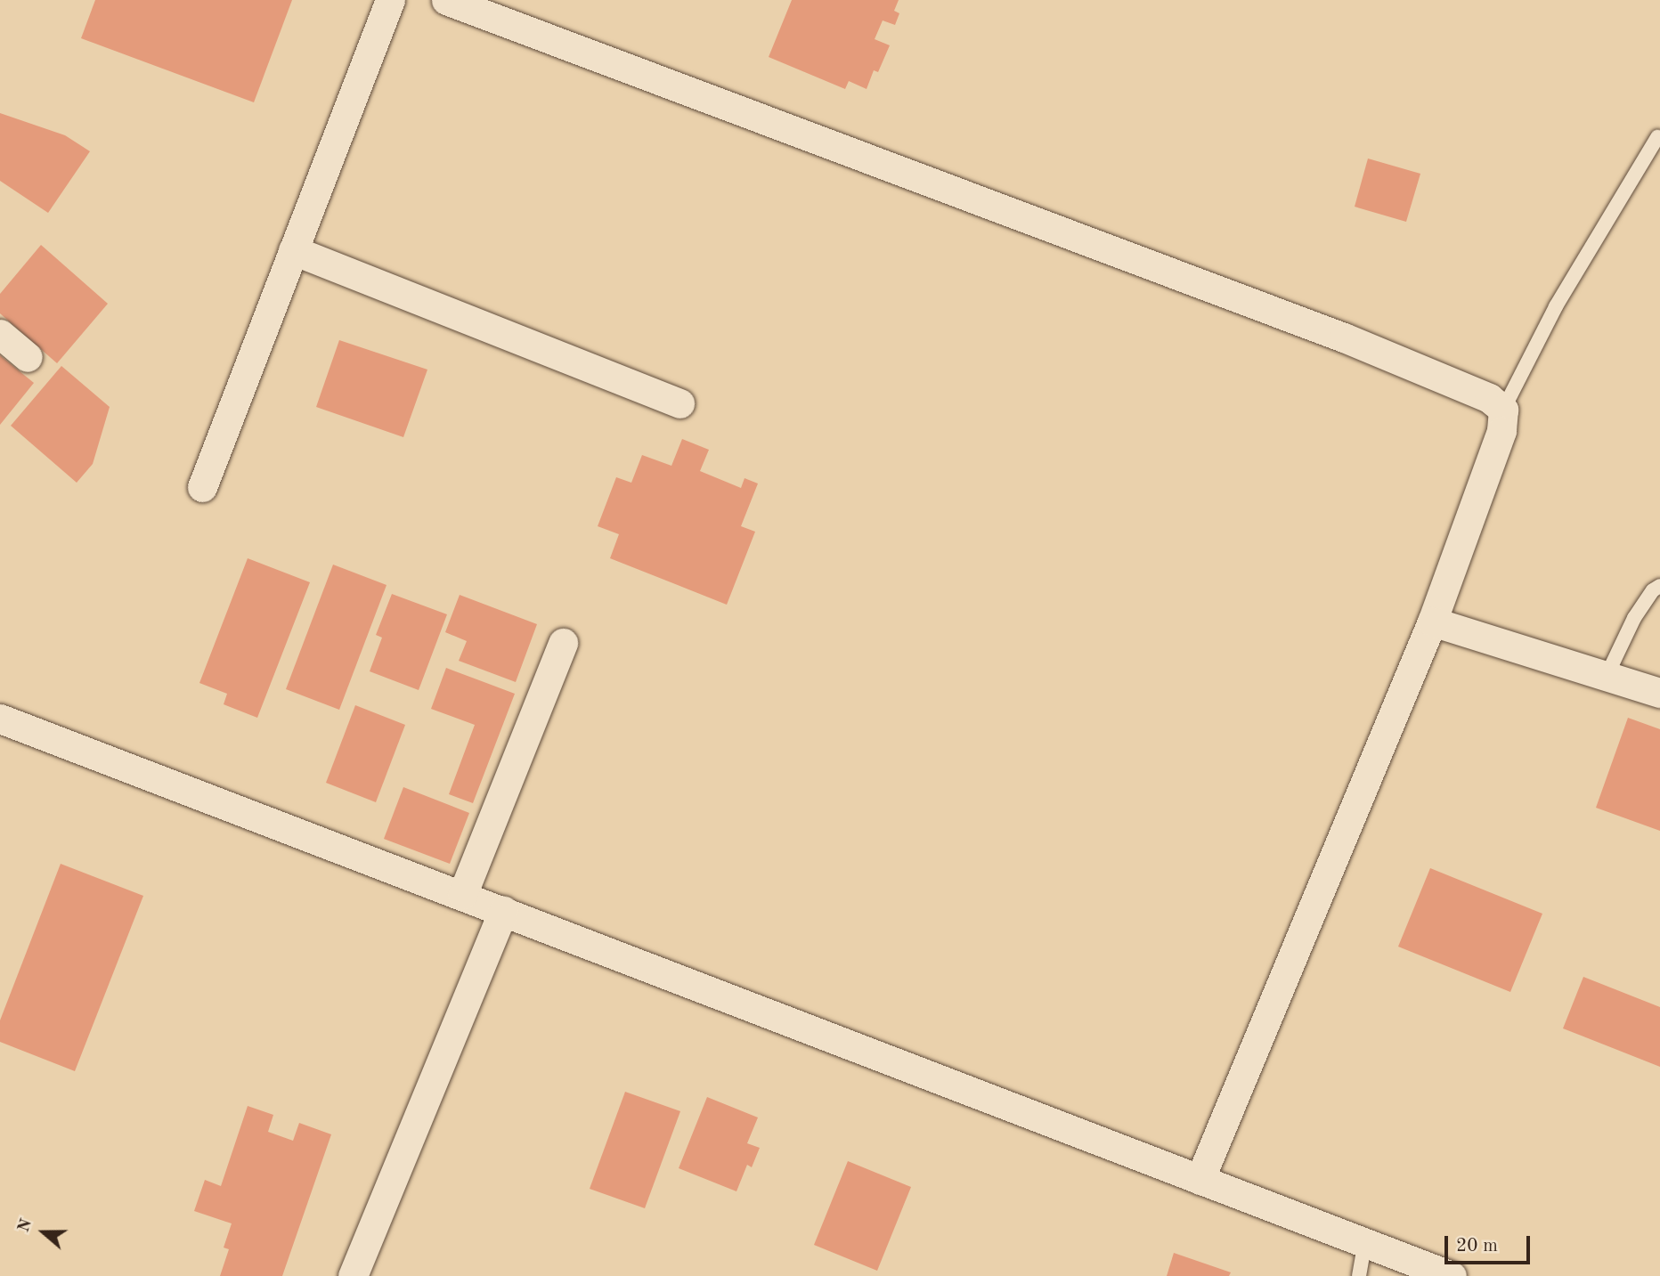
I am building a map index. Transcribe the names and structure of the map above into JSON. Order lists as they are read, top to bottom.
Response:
{
  "scale_bar": "20 m",
  "north": "left"
}
